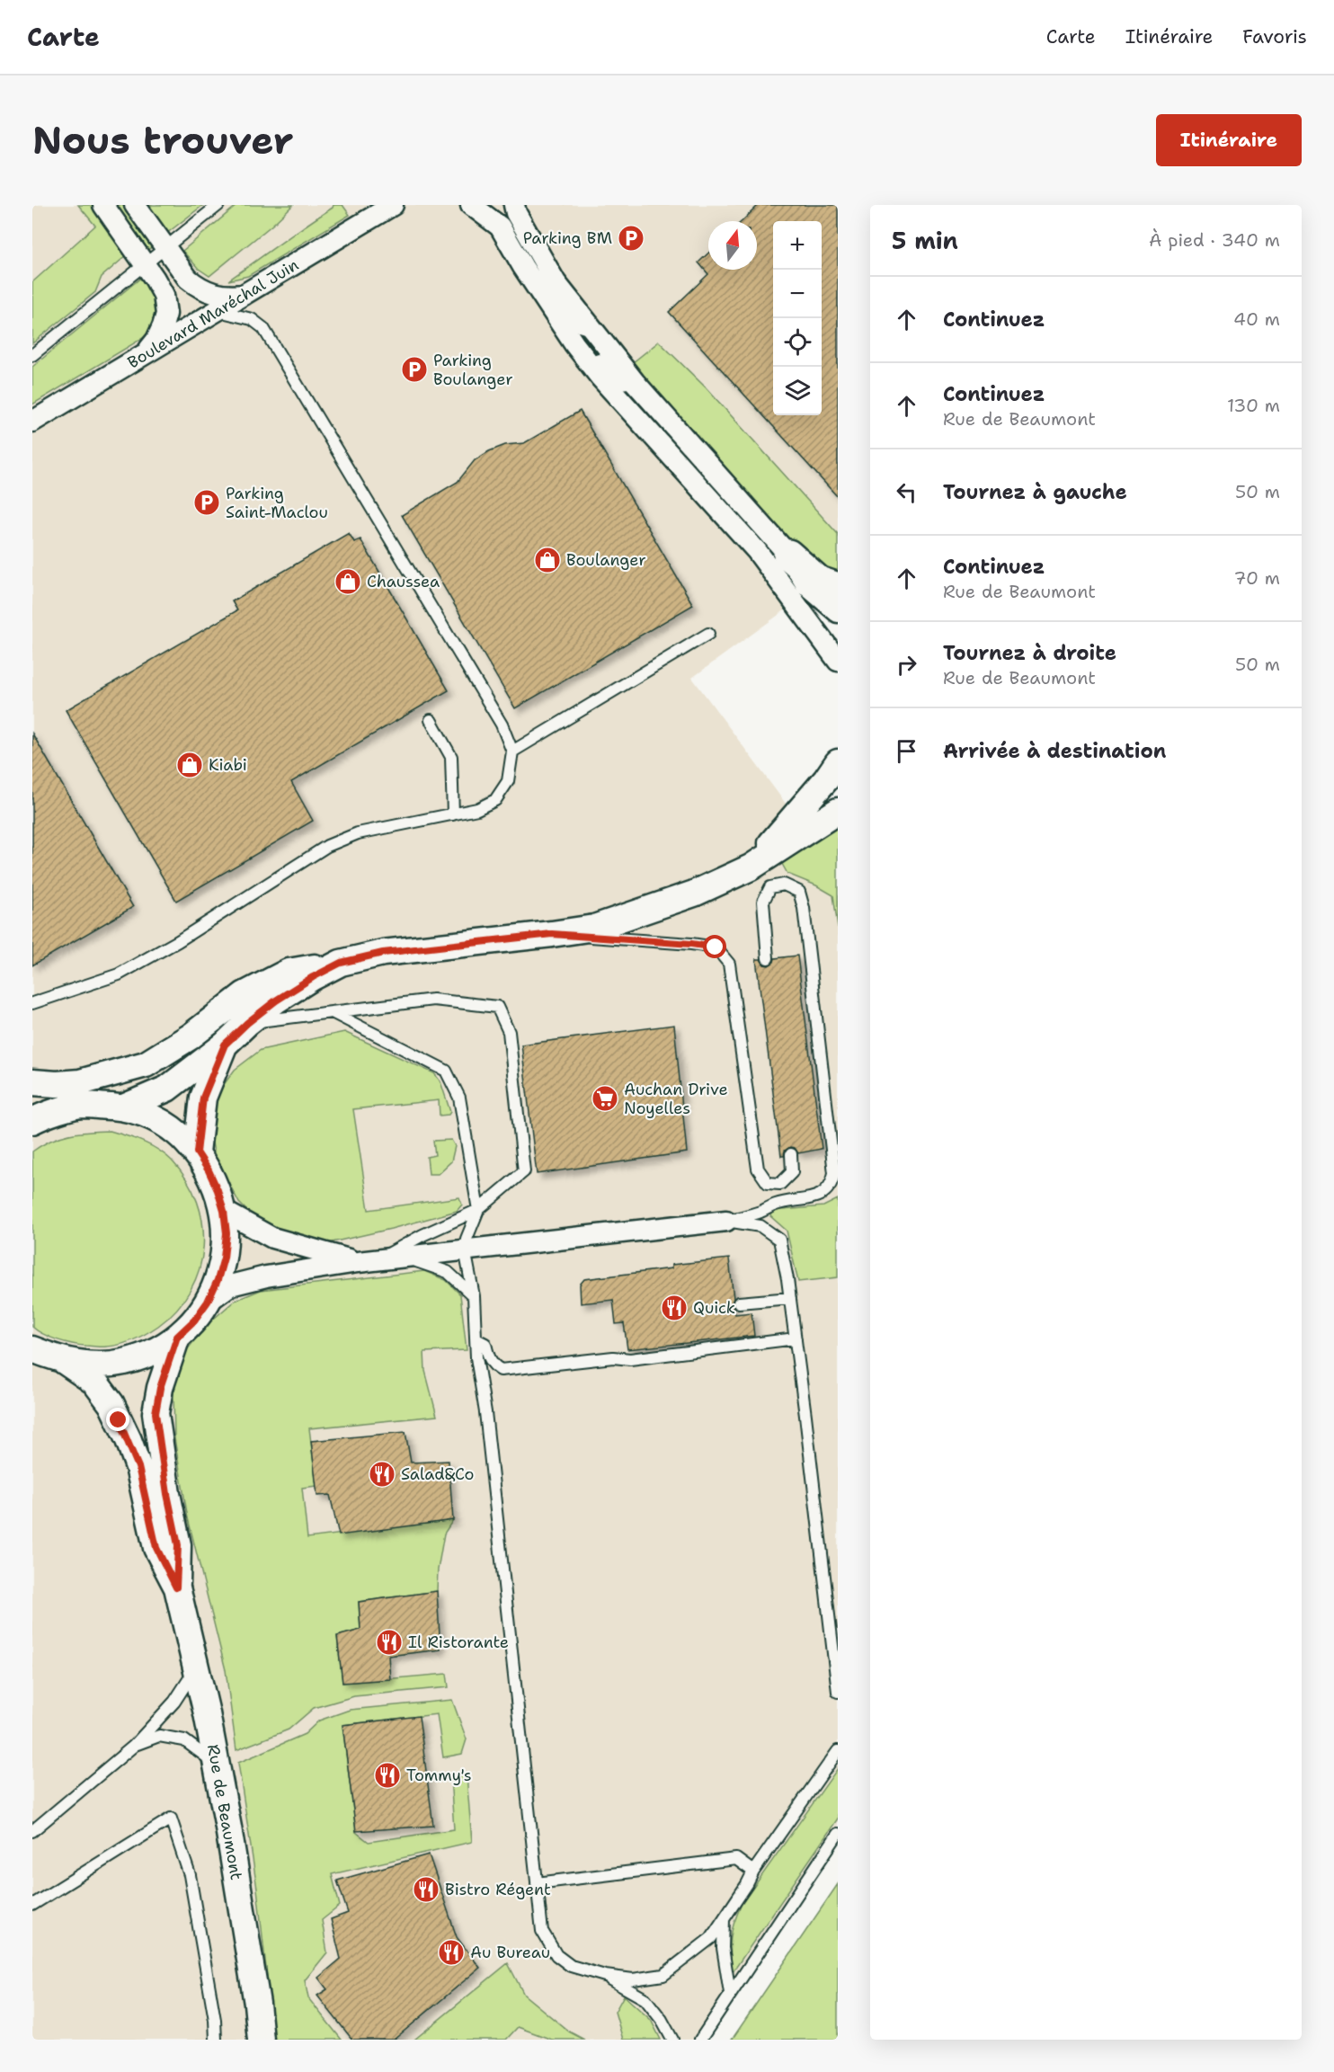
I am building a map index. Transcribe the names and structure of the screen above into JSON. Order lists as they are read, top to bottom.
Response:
{
  "streets": {
    "street": ["Boulevard Maréchal Juin", "Rue de Beaumont"]
  },
  "places": {
    "parking": ["Parking BM", "Parking Boulanger", "Parking Saint-Maclou"],
    "shop": ["Boulanger", "Chaussea", "Kiabi"],
    "supermarket": ["Auchan Drive Noyelles"],
    "restaurant": [
      "Quick",
      "Salad&Co",
      "Il Ristorante",
      "Tommy's",
      "Bistro Régent",
      "Au Bureau"
    ]
  },
  "north": "top",
  "page": {
    "header": "Carte",
    "nav": ["Carte", "Itinéraire", "Favoris"],
    "buttons": "Itinéraire",
    "title": "Nous trouver",
    "heading": ["5 min", "À pied · 340 m"],
    "map_buttons": ["+", "−"],
    "list": [
      ["Continuez", "40 m"],
      ["Continuez", "Rue de Beaumont", "130 m"],
      ["Tournez à gauche", "50 m"],
      ["Continuez", "Rue de Beaumont", "70 m"],
      ["Tournez à droite", "Rue de Beaumont", "50 m"],
      "Arrivée à destination"
    ]
  }
}
